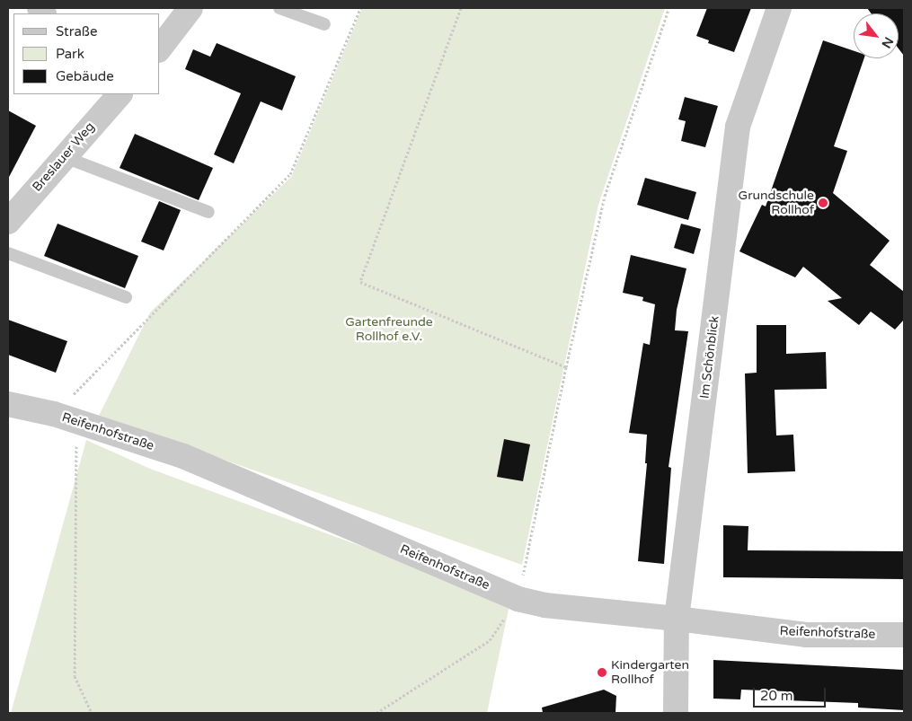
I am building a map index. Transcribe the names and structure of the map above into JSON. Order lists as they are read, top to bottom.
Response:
{
  "streets": {
    "street": ["Breslauer Weg", "Im Schönblick", "Reifenhofstraße"]
  },
  "crossings": [
    ["Im Schönblick", "Reifenhofstraße"]
  ],
  "parks": ["Gartenfreunde Rollhof e.V."],
  "places": ["Grundschule Rollhof", "Kindergarten Rollhof"],
  "legend": ["Straße", "Park", "Gebäude"],
  "scale_bar": "20 m",
  "north": "bottom right"
}
